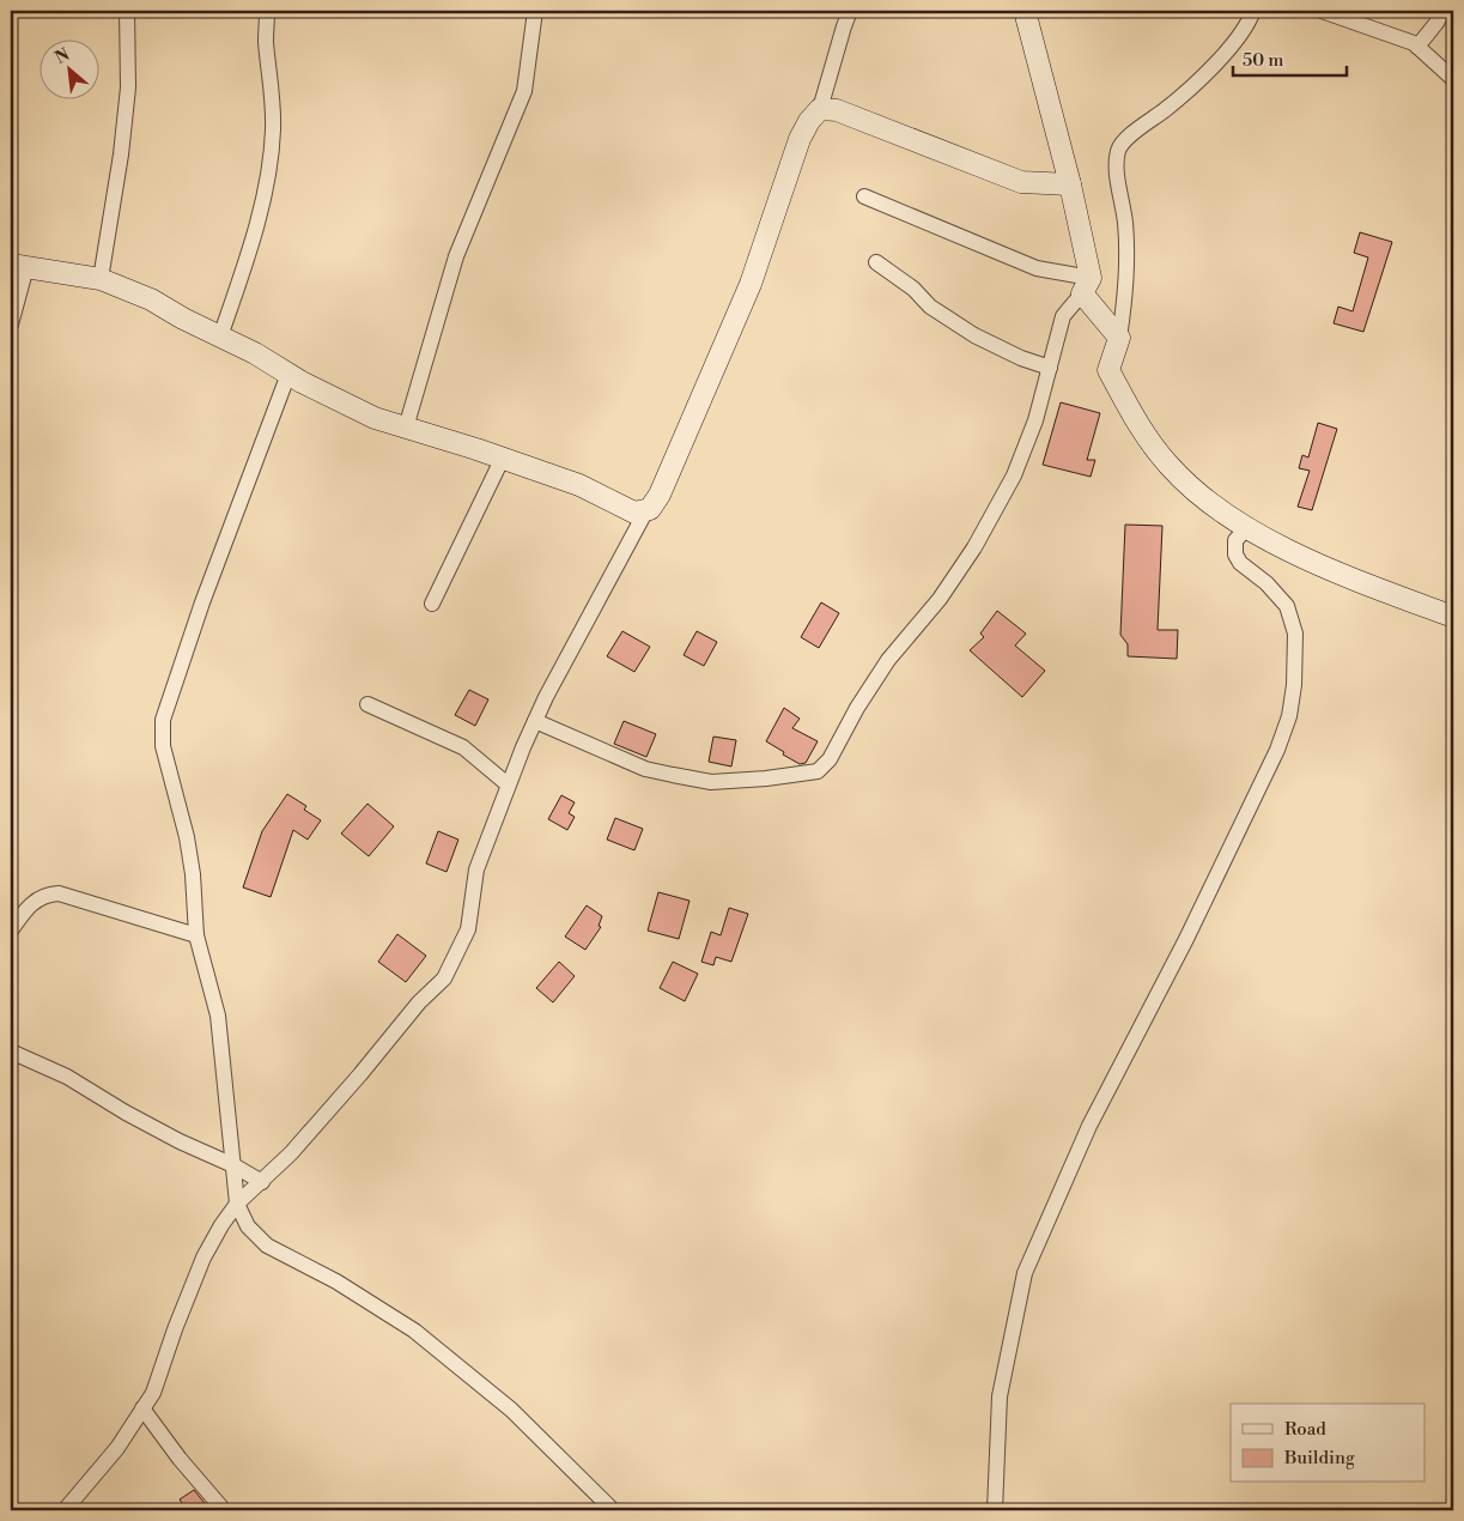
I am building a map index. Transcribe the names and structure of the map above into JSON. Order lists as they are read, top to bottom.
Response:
{
  "legend": ["Road", "Building"],
  "scale_bar": "50 m",
  "north": "top left"
}
